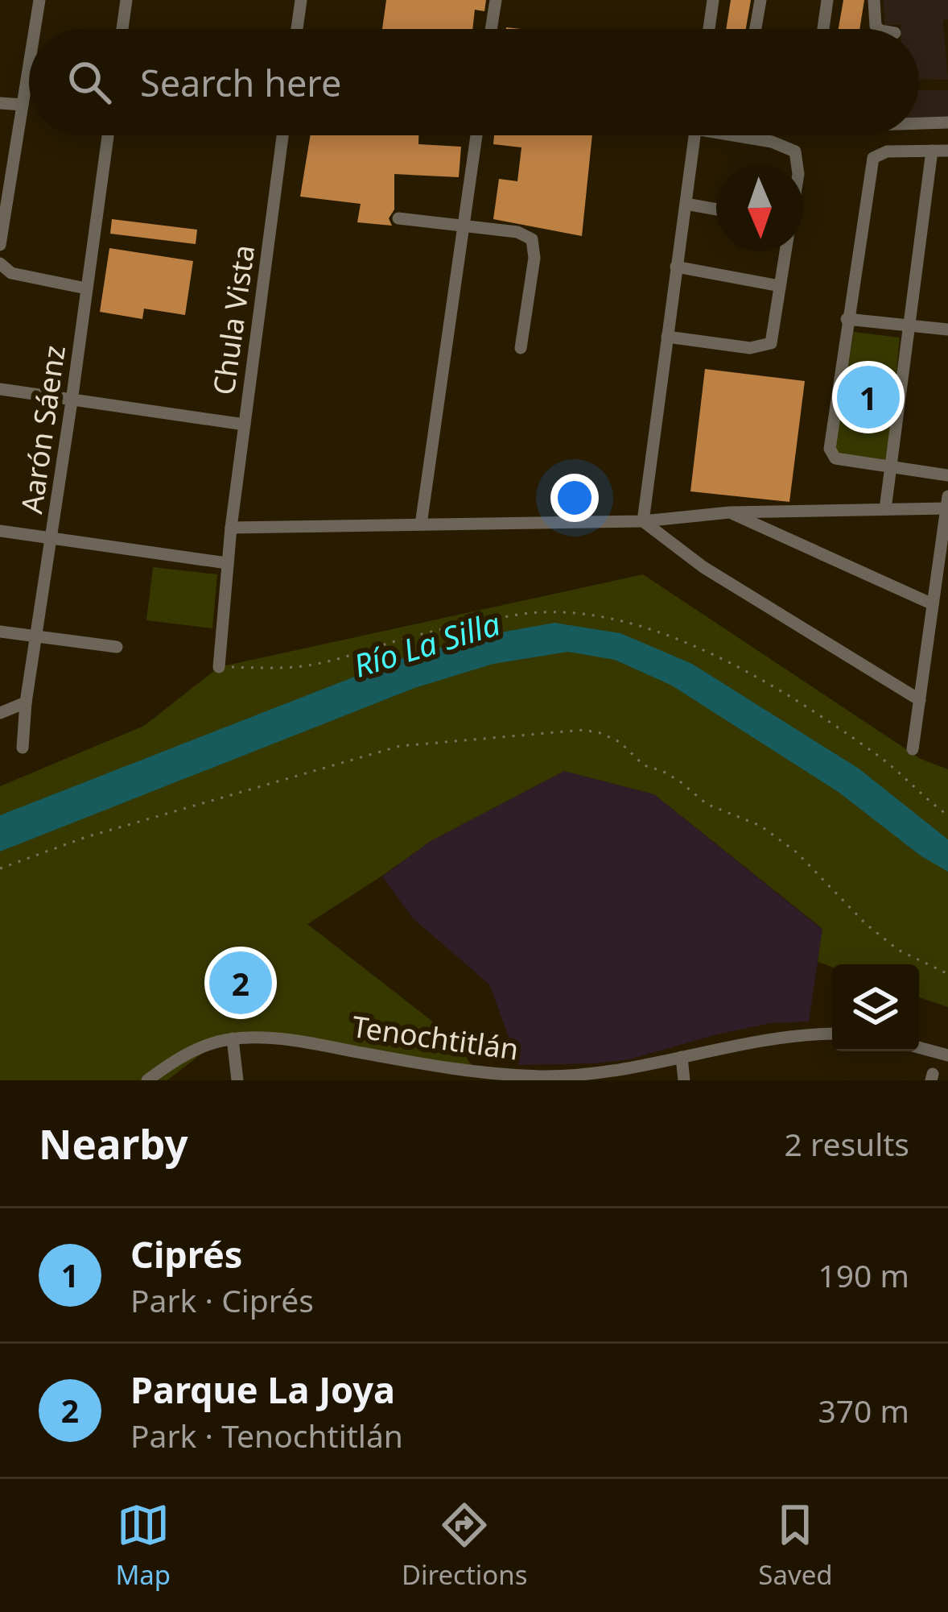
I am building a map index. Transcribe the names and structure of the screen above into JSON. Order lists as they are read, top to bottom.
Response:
{
  "streets": {
    "street": ["Chula Vista", "Aarón Sáenz", "Tenochtitlán"]
  },
  "water": ["Río La Silla"],
  "north": "bottom",
  "page": {
    "search": "Search here",
    "pins": ["1", "2"],
    "heading": ["Nearby", "2 results"],
    "list": [
      {
        "mark": "1",
        "name": "Ciprés",
        "note": "Park · Ciprés",
        "value": "190 m"
      },
      {
        "mark": "2",
        "name": "Parque La Joya",
        "note": "Park · Tenochtitlán",
        "value": "370 m"
      }
    ],
    "nav": ["Map", "Directions", "Saved"]
  }
}
